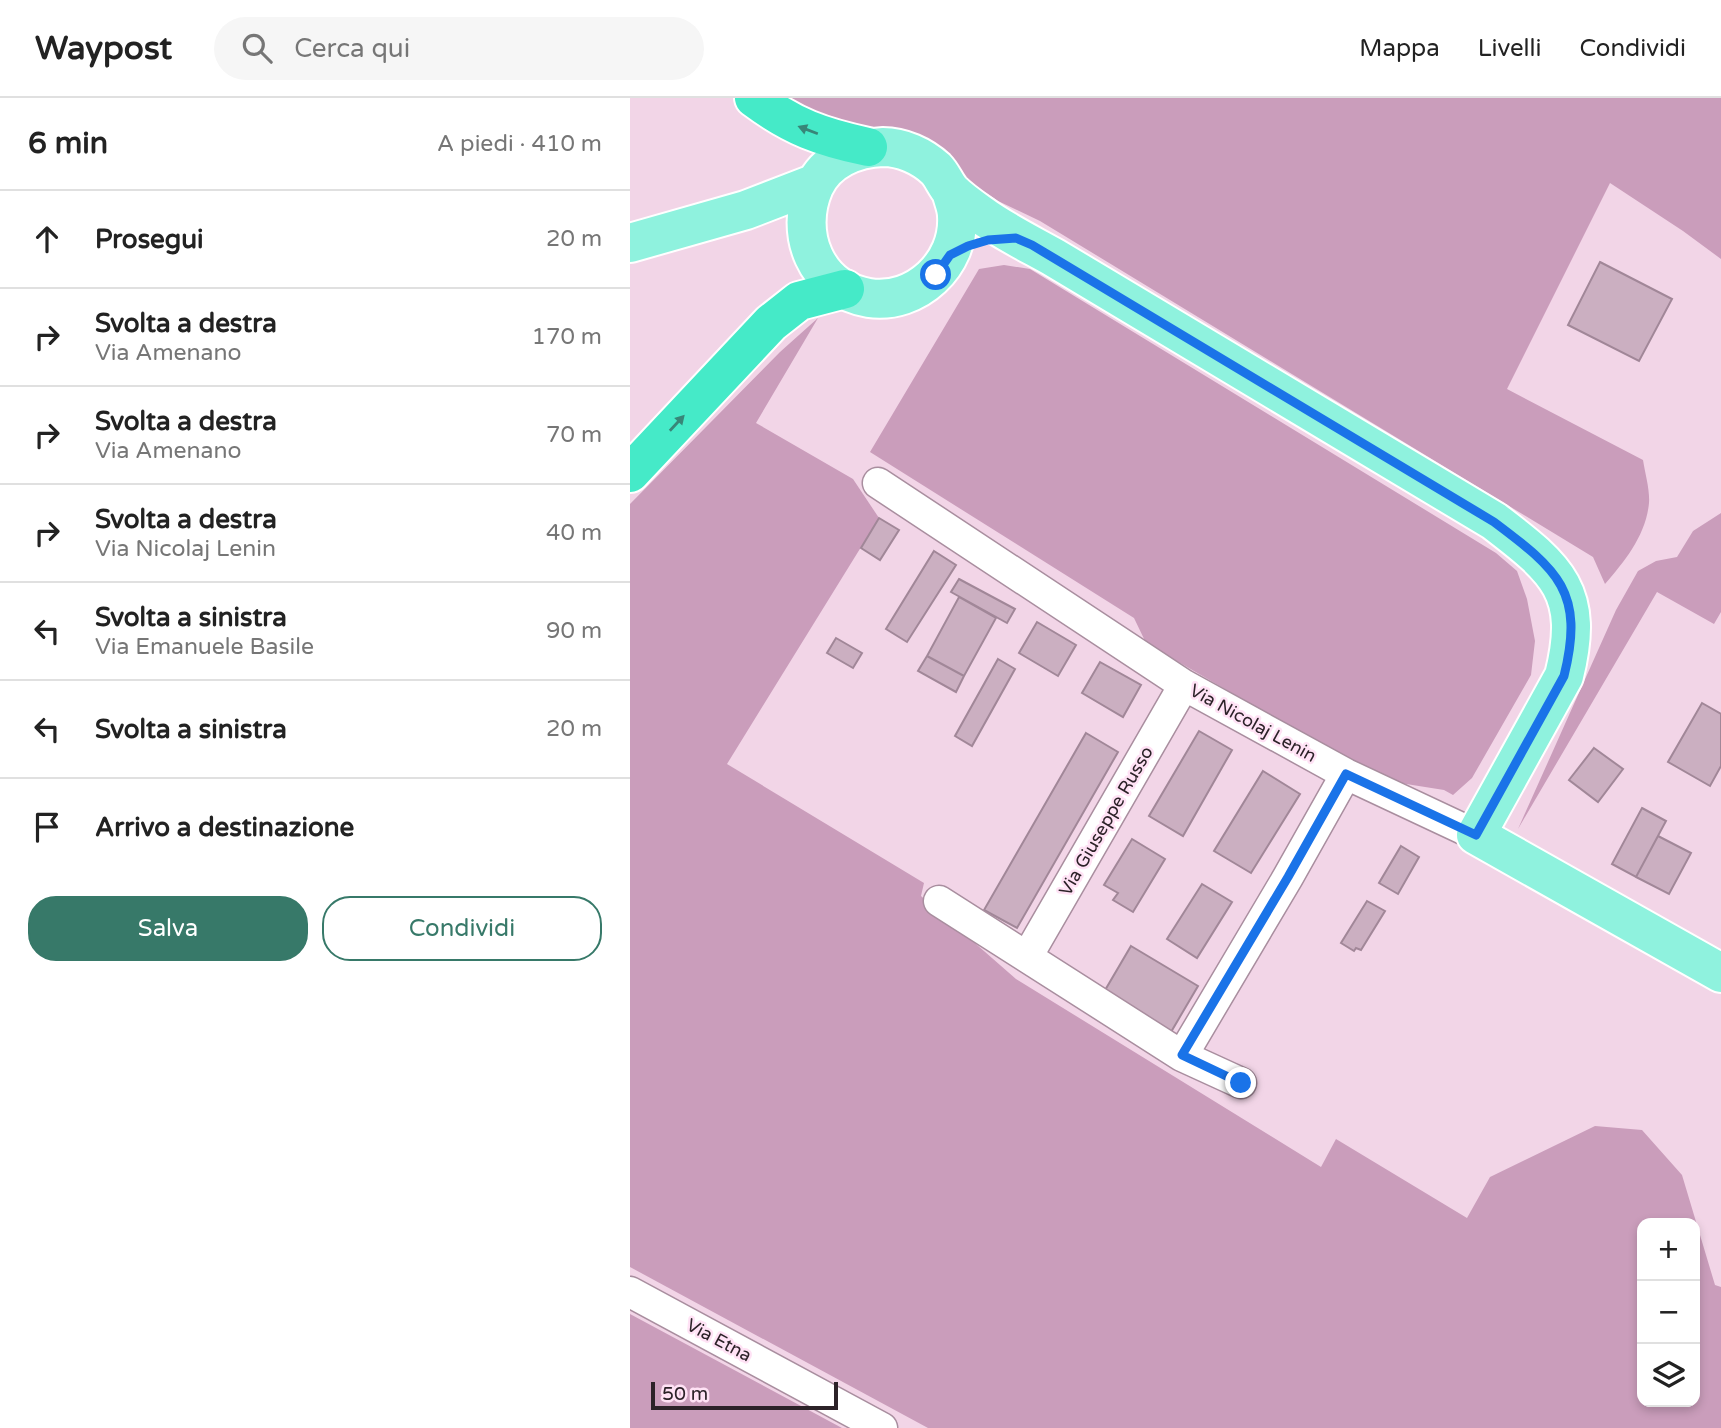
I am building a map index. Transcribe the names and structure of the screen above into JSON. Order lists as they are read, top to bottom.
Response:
{
  "streets": {
    "main road": ["Via Nicolaj Lenin"],
    "street": ["Via Giuseppe Russo", "Via Etna"]
  },
  "crossings": [
    ["Via Nicolaj Lenin", "Via Giuseppe Russo"]
  ],
  "scale_bar": "50 m",
  "page": {
    "header": "Waypost",
    "search": "Cerca qui",
    "nav": ["Mappa", "Livelli", "Condividi"],
    "heading": ["6 min", "A piedi · 410 m"],
    "list": [
      ["Prosegui", "20 m"],
      ["Svolta a destra", "Via Amenano", "170 m"],
      ["Svolta a destra", "Via Amenano", "70 m"],
      ["Svolta a destra", "Via Nicolaj Lenin", "40 m"],
      ["Svolta a sinistra", "Via Emanuele Basile", "90 m"],
      ["Svolta a sinistra", "20 m"],
      "Arrivo a destinazione"
    ],
    "buttons": ["Salva", "Condividi"],
    "map_buttons": ["+", "−"],
    "scale": "50 m"
  }
}
